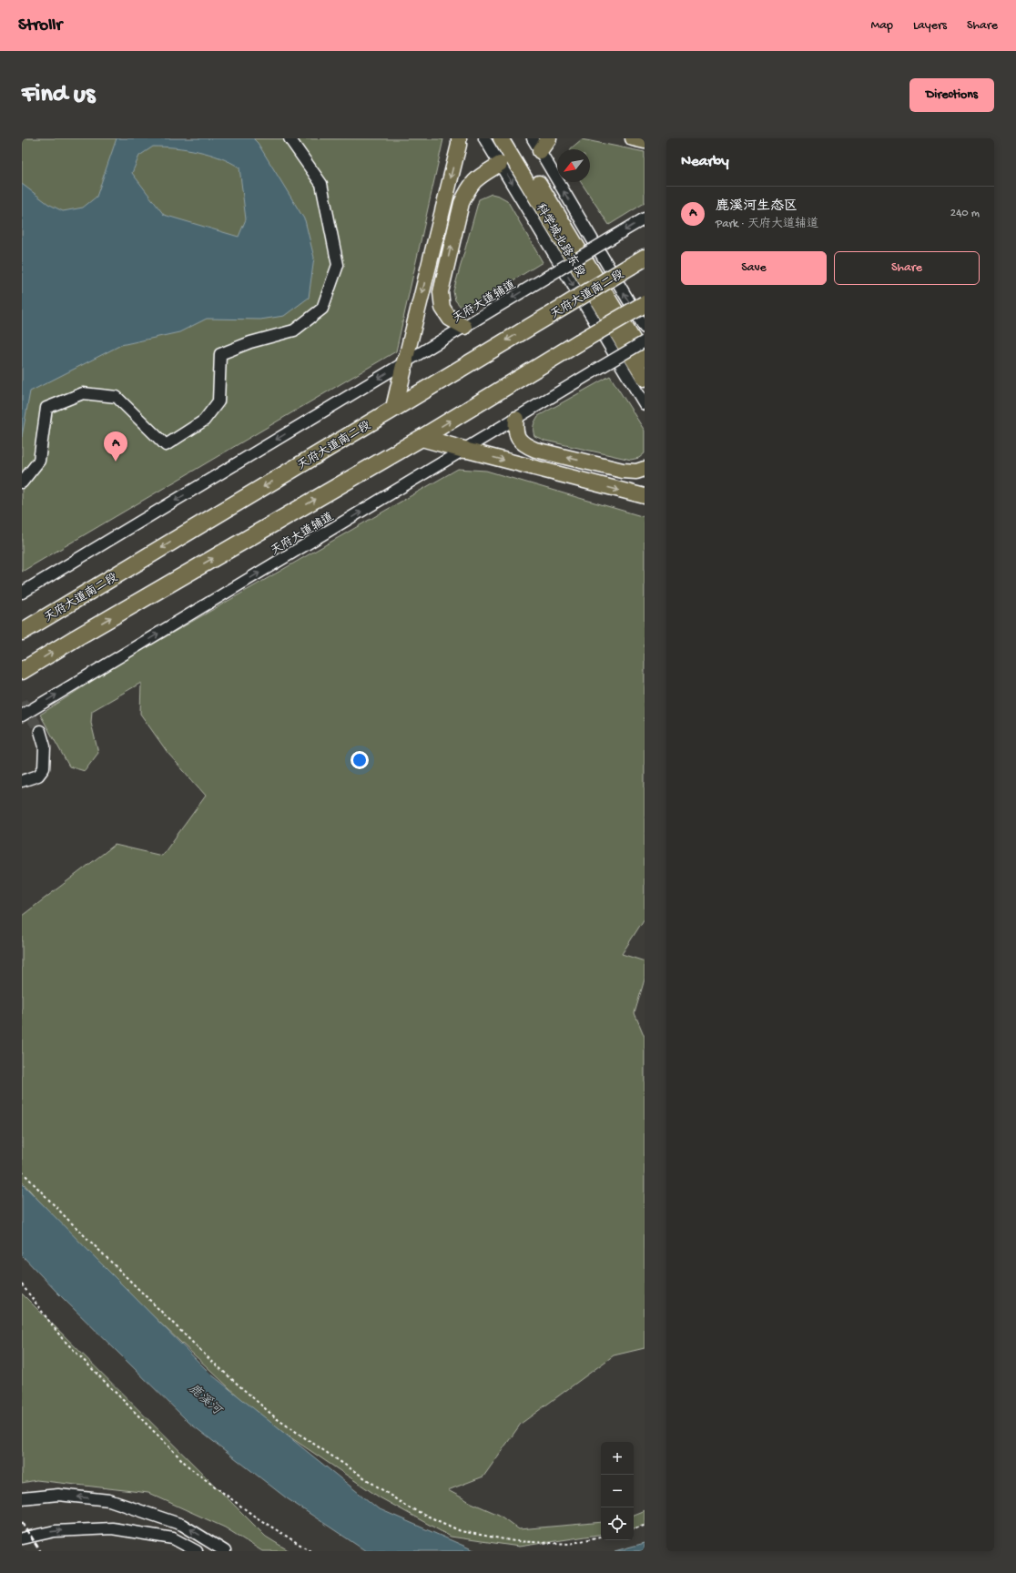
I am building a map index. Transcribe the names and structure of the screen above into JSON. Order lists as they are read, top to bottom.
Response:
{
  "streets": {
    "highway": ["天府大道南二段"],
    "main road": ["科学城北路东段"],
    "street": ["天府大道辅道"]
  },
  "water": ["鹿溪河"],
  "north": "bottom left",
  "page": {
    "header": "Strollr",
    "nav": ["Map", "Layers", "Share"],
    "buttons": [
      "Directions",
      ["Save", "Share"]
    ],
    "title": "Find us",
    "heading": "Nearby",
    "list": [
      {
        "mark": "A",
        "name": "鹿溪河生态区",
        "note": "Park · 天府大道辅道",
        "value": "240 m"
      }
    ],
    "pins": "A",
    "map_buttons": ["+", "−"]
  }
}
